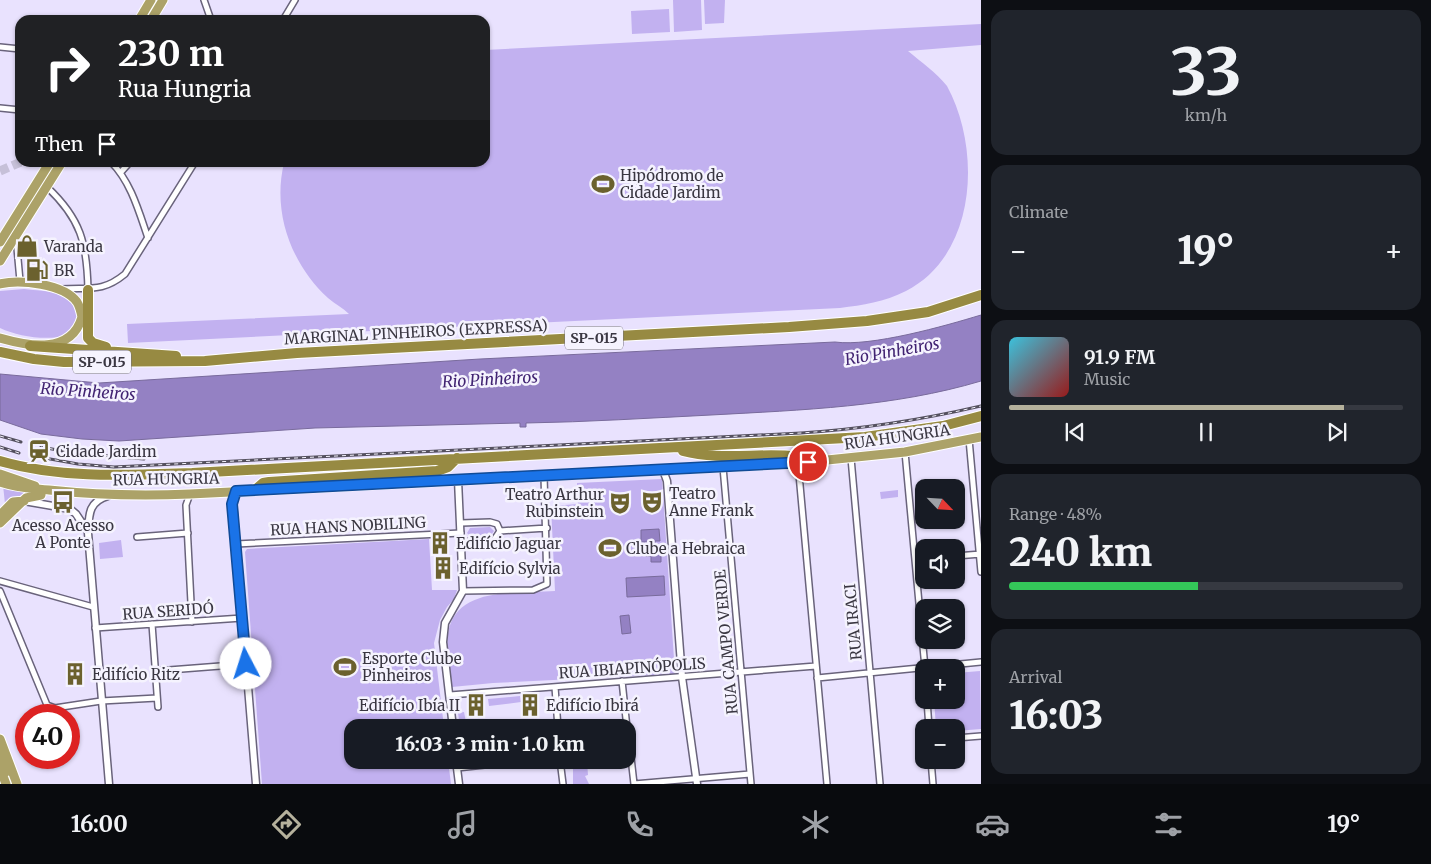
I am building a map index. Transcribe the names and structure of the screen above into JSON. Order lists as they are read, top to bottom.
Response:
{
  "streets": {
    "highway": ["MARGINAL PINHEIROS (EXPRESSA)", "SP-015", "RUA HUNGRIA"],
    "street": [
      "RUA HANS NOBILING",
      "RUA SERIDÓ",
      "RUA IRACI",
      "RUA CAMPO VERDE",
      "RUA IBIAPINÓPOLIS"
    ]
  },
  "crossings": [
    ["RUA HUNGRIA", "RUA IRACI"],
    ["RUA HUNGRIA", "RUA CAMPO VERDE"],
    ["RUA CAMPO VERDE", "RUA IBIAPINÓPOLIS"]
  ],
  "water": ["Rio Pinheiros"],
  "places": {
    "sports": ["Hipódromo de Cidade Jardim", "Clube a Hebraica", "Esporte Clube Pinheiros"],
    "shop": ["Varanda"],
    "fuel station": ["BR"],
    "station": ["Cidade Jardim"],
    "bus stop": ["Acesso Acesso A Ponte"],
    "theatre": ["Teatro Anne Frank", "Teatro Arthur Rubinstein"],
    "building": [
      "Edifício Jaguar",
      "Edifício Sylvia",
      "Edifício Ritz",
      "Edifício Ibía II",
      "Edifício Ibirá"
    ]
  },
  "north": "bottom right",
  "page": {
    "tile": [
      ["33", "km/h"],
      "Climate",
      ["Range · 48%", "240 km"],
      ["Arrival", "16:03"]
    ],
    "turn": ["230 m", "Rua Hungria"],
    "then": "Then",
    "heat": ["−", "19°", "+"],
    "song": ["91.9 FM", "Music"],
    "map_buttons": ["+", "−"],
    "limit": "40",
    "trip": "16:03 · 3 min · 1.0 km",
    "tabs": ["16:00", "19°"]
  }
}
